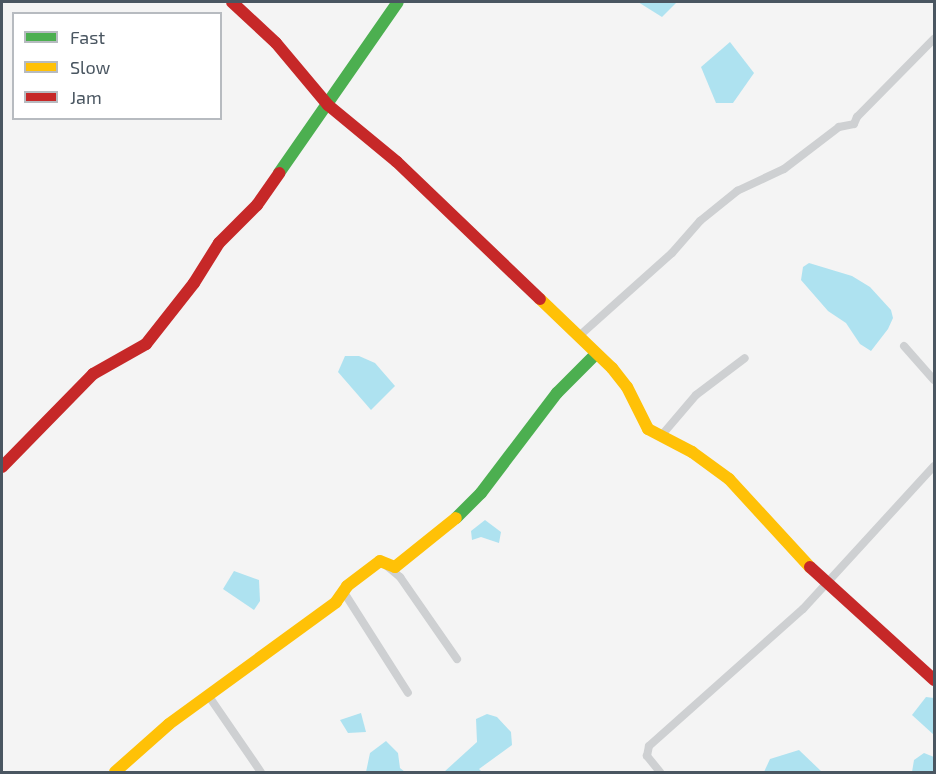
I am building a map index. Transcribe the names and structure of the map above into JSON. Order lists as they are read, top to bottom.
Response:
{
  "legend": ["Fast", "Slow", "Jam"]
}
